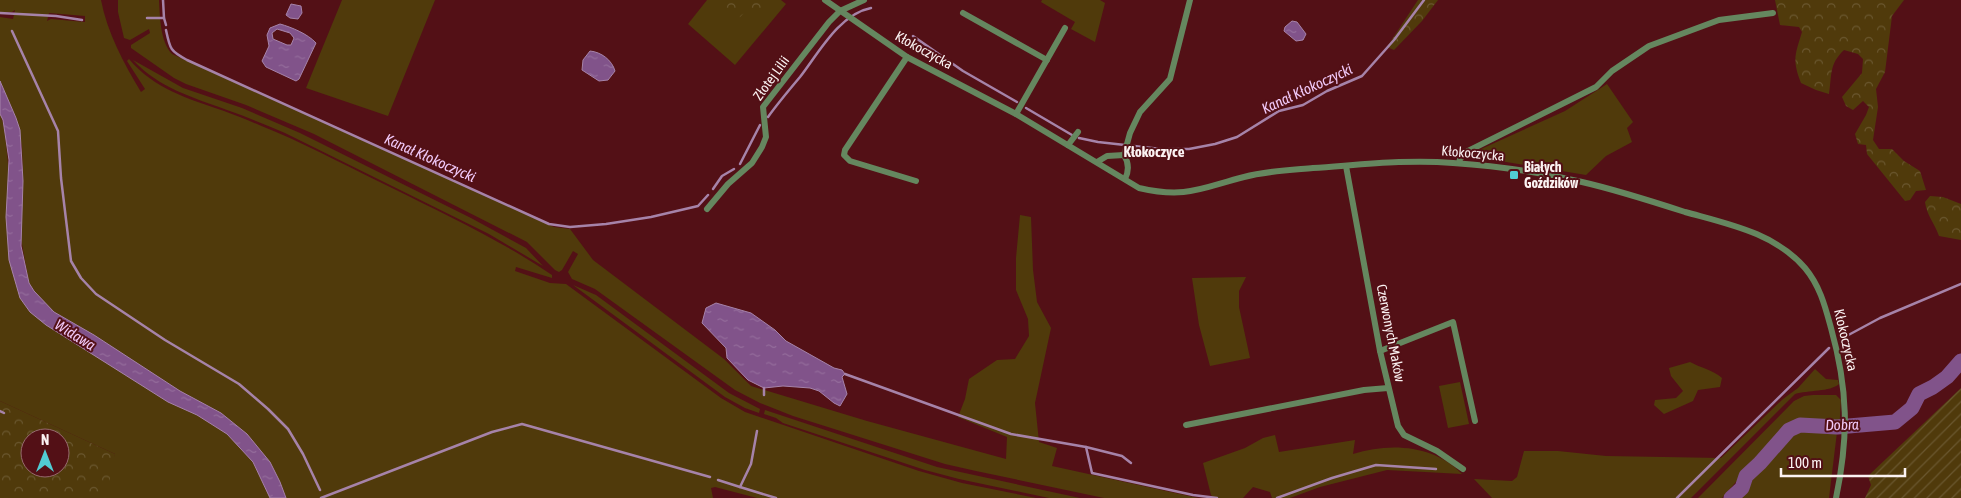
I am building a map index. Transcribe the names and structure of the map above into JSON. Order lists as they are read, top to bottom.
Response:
{
  "streets": {
    "street": ["Kłokoczycka", "Złotej Lilii", "Czerwonych Maków"]
  },
  "crossings": [
    ["Kłokoczycka", "Złotej Lilii"],
    ["Kłokoczycka", "Czerwonych Maków"]
  ],
  "districts": ["Kłokoczyce"],
  "water": ["Kanał Kłokoczycki", "Widawa", "Dobra"],
  "places": {
    "transit": ["Białych Goździków"]
  },
  "scale_bar": "100 m",
  "north": "top"
}
